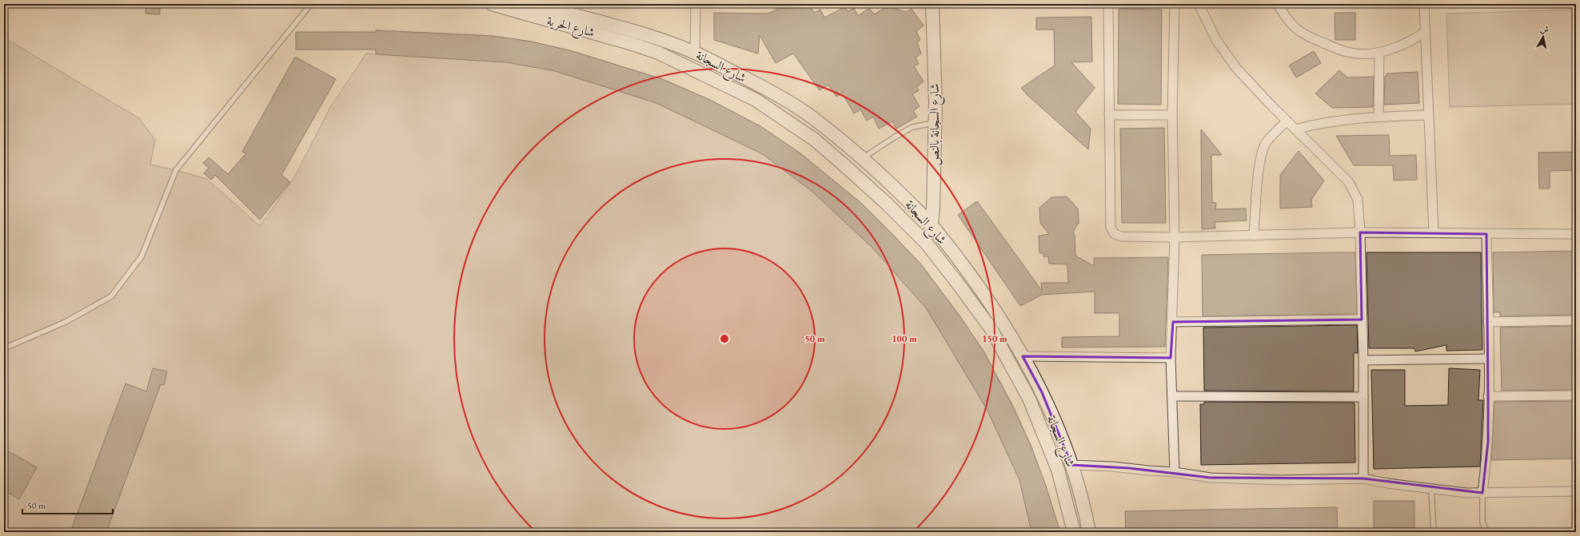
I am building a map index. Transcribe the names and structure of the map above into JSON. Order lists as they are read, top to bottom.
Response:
{
  "streets": {
    "main road": ["شارع الحرية", "شارع السجانة", "شارع السجانة بالنص"]
  },
  "crossings": [
    ["شارع الحرية", "شارع السجانة"],
    ["شارع السجانة", "شارع السجانة بالنص"]
  ],
  "scale_bar": "50 m",
  "north": "top",
  "rings": ["50 m", "100 m", "150 m"]
}
